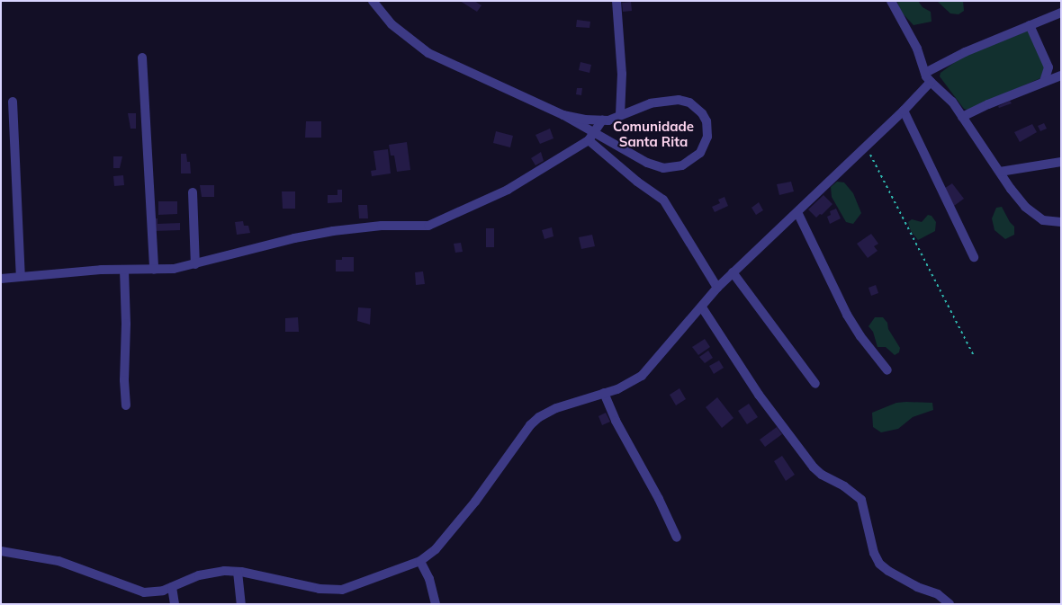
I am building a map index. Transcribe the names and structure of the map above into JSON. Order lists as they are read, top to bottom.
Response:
{
  "districts": ["Comunidade Santa Rita"]
}
